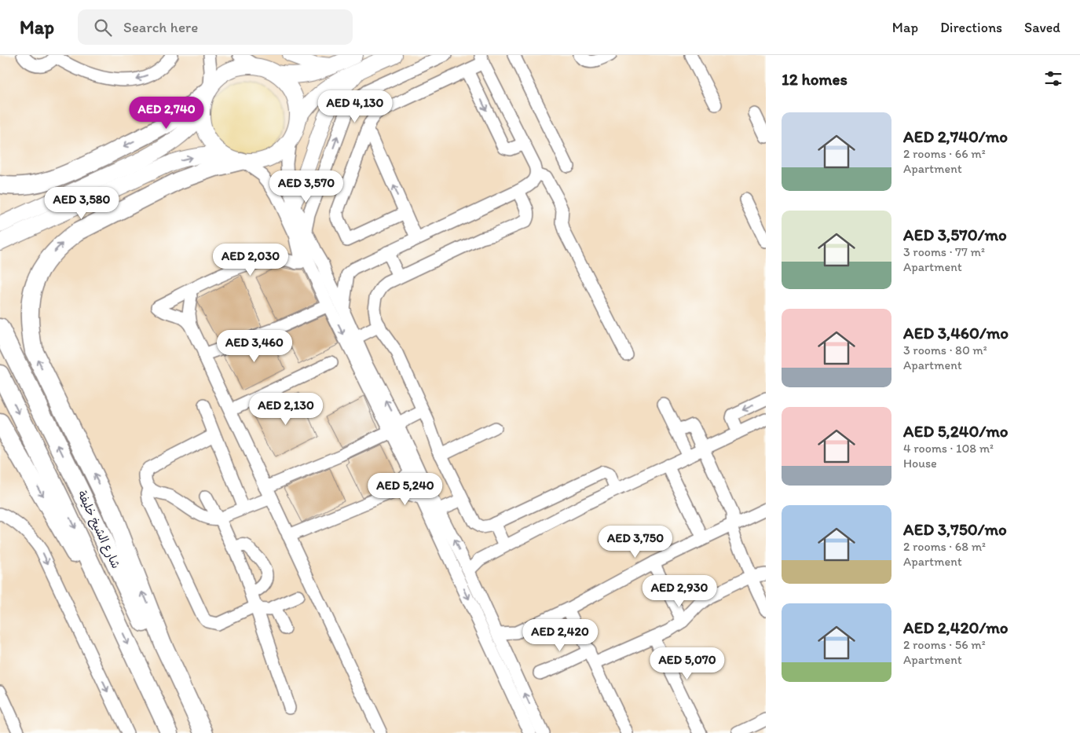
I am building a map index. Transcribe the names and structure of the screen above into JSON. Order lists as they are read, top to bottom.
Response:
{
  "streets": {
    "highway": ["شارع الشيخ خليفة"]
  },
  "page": {
    "header": "Map",
    "search": "Search here",
    "nav": ["Map", "Directions", "Saved"],
    "heading": "12 homes",
    "price": [
      "AED 4,130",
      "AED 2,740",
      "AED 3,570",
      "AED 3,580",
      "AED 2,030",
      "AED 3,460",
      "AED 2,130",
      "AED 5,240",
      "AED 3,750",
      "AED 2,930",
      "AED 2,420",
      "AED 5,070"
    ],
    "list": [
      {
        "name": "AED 2,740/mo",
        "note": "2 rooms · 66 m² · Apartment"
      },
      {
        "name": "AED 3,570/mo",
        "note": "3 rooms · 77 m² · Apartment"
      },
      {
        "name": "AED 3,460/mo",
        "note": "3 rooms · 80 m² · Apartment"
      },
      {
        "name": "AED 5,240/mo",
        "note": "4 rooms · 108 m² · House"
      },
      {
        "name": "AED 3,750/mo",
        "note": "2 rooms · 68 m² · Apartment"
      },
      {
        "name": "AED 2,420/mo",
        "note": "2 rooms · 56 m² · Apartment"
      }
    ]
  }
}
